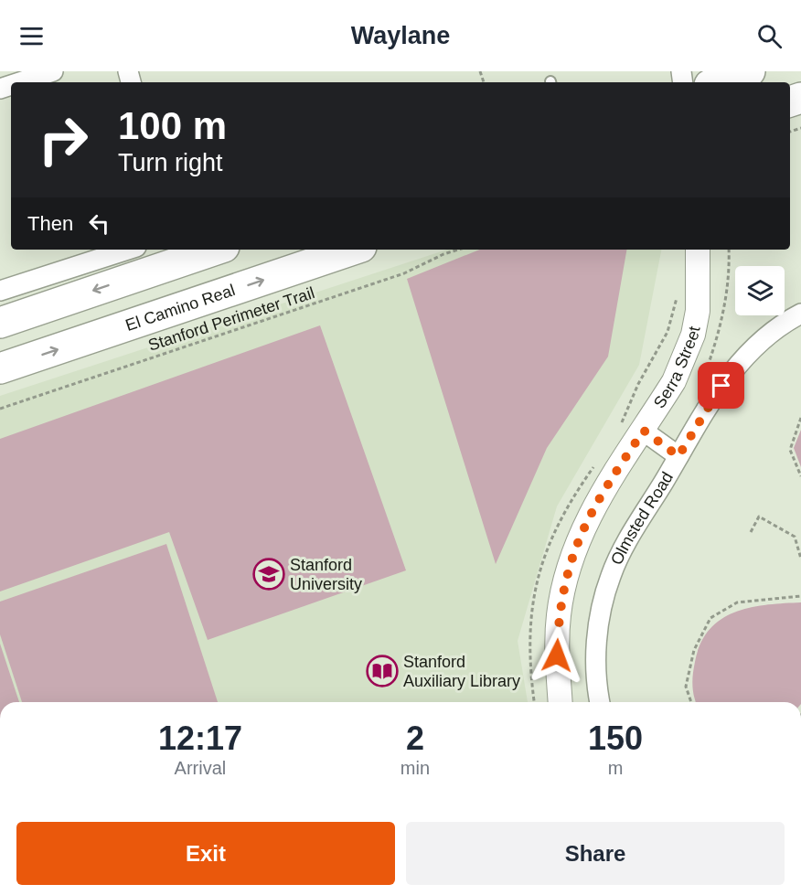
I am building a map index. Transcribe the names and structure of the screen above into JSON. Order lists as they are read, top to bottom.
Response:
{
  "streets": {
    "main road": ["El Camino Real"],
    "street": ["Serra Street", "Olmsted Road"],
    "path": ["Stanford Perimeter Trail"]
  },
  "places": {
    "school or university": ["Stanford University"],
    "library": ["Stanford Auxiliary Library"]
  },
  "page": {
    "header": "Waylane",
    "turn": ["100 m", "Turn right"],
    "then": "Then",
    "eta": [
      "12:17",
      "Arrival",
      "2",
      "min",
      "150",
      "m"
    ],
    "buttons": ["Exit", "Share"]
  }
}
